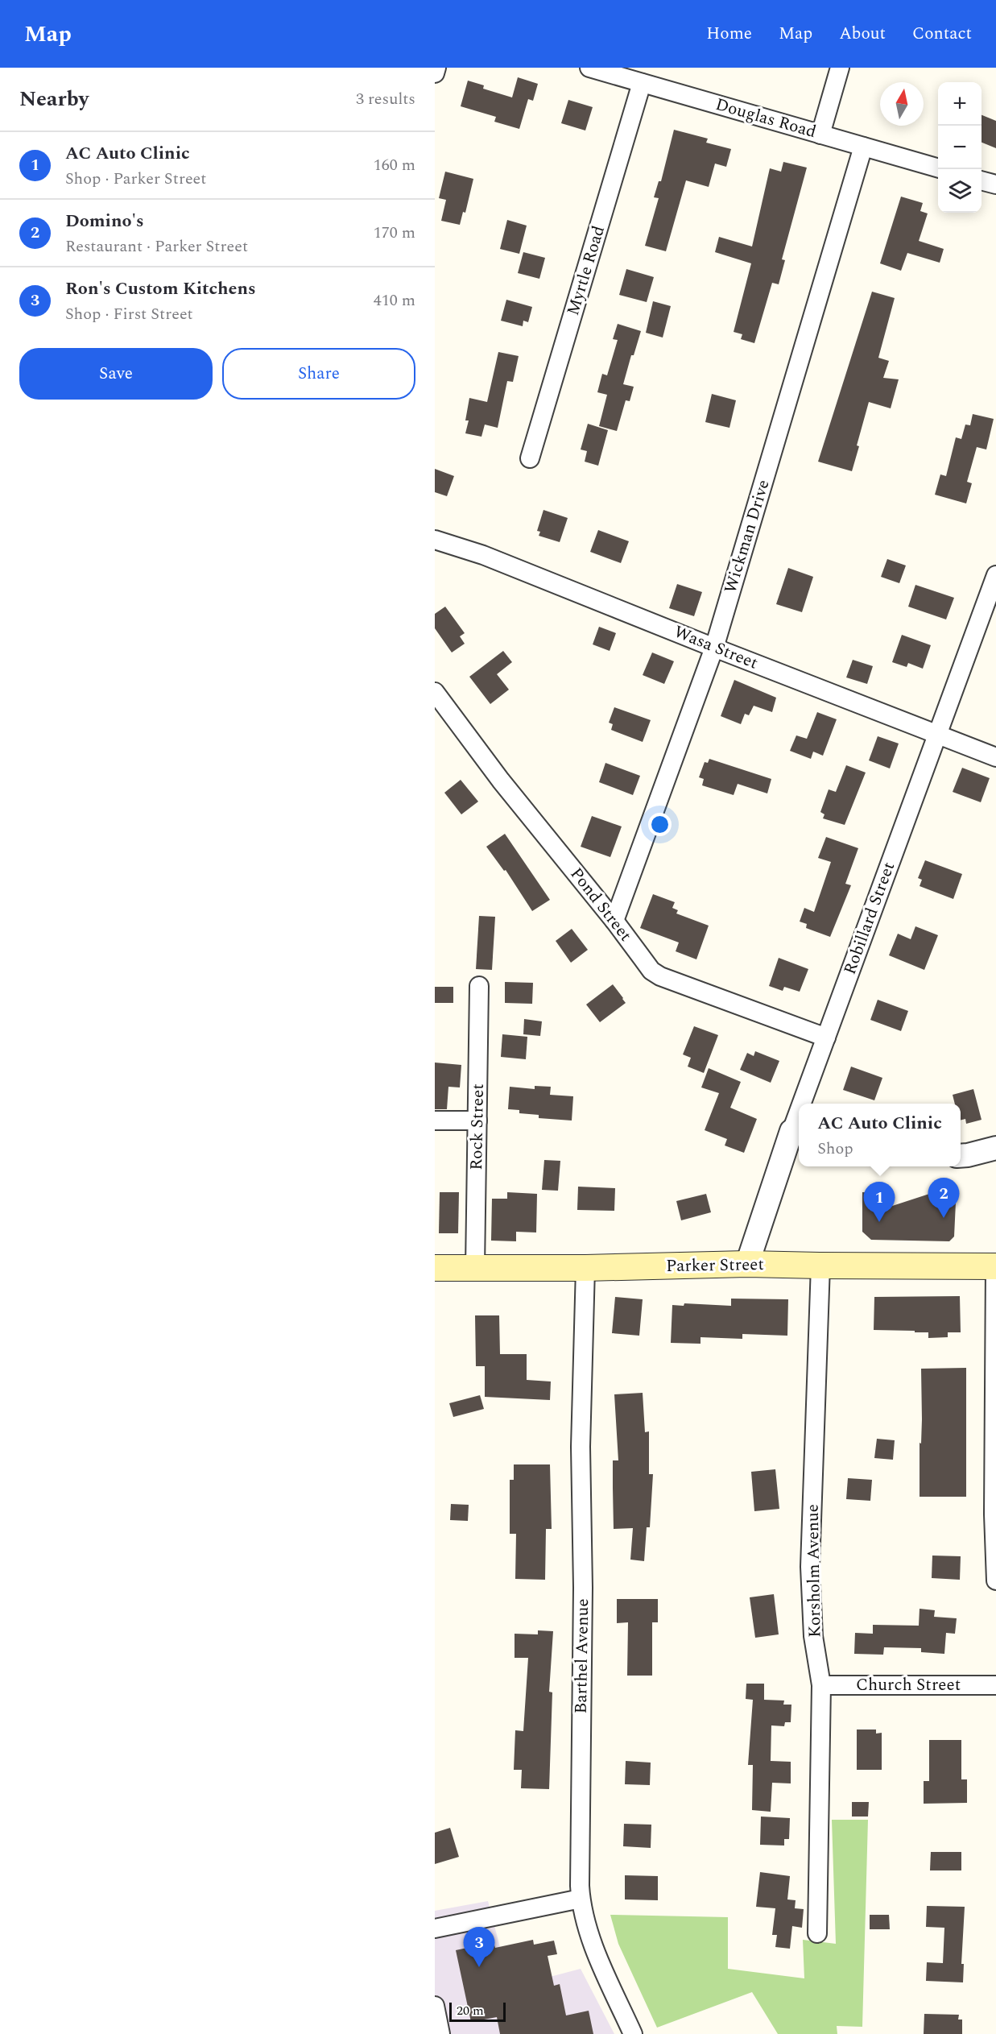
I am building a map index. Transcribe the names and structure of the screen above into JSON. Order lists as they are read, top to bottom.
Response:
{
  "streets": {
    "main road": ["Parker Street"],
    "street": [
      "Douglas Road",
      "Myrtle Road",
      "Wickman Drive",
      "Wasa Street",
      "Pond Street",
      "Robillard Street",
      "Rock Street",
      "Korsholm Avenue",
      "Barthel Avenue",
      "Church Street"
    ]
  },
  "crossings": [
    ["Douglas Road", "Myrtle Road"],
    ["Douglas Road", "Wickman Drive"],
    ["Wickman Drive", "Wasa Street"],
    ["Wickman Drive", "Pond Street"],
    ["Wasa Street", "Robillard Street"],
    ["Pond Street", "Robillard Street"],
    ["Robillard Street", "Parker Street"],
    ["Rock Street", "Parker Street"],
    ["Parker Street", "Korsholm Avenue"],
    ["Parker Street", "Barthel Avenue"],
    ["Korsholm Avenue", "Church Street"]
  ],
  "scale_bar": "20 m",
  "north": "top",
  "page": {
    "header": "Map",
    "nav": [
      "Home",
      "Map",
      "About",
      "Contact"
    ],
    "heading": ["Nearby", "3 results"],
    "map_buttons": ["+", "−"],
    "list": [
      {
        "mark": "1",
        "name": "AC Auto Clinic",
        "note": "Shop · Parker Street",
        "value": "160 m"
      },
      {
        "mark": "2",
        "name": "Domino's",
        "note": "Restaurant · Parker Street",
        "value": "170 m"
      },
      {
        "mark": "3",
        "name": "Ron's Custom Kitchens",
        "note": "Shop · First Street",
        "value": "410 m"
      }
    ],
    "buttons": ["Save", "Share"],
    "popup": ["AC Auto Clinic", "Shop"],
    "pins": ["2", "1", "3"],
    "scale": "20 m"
  }
}
